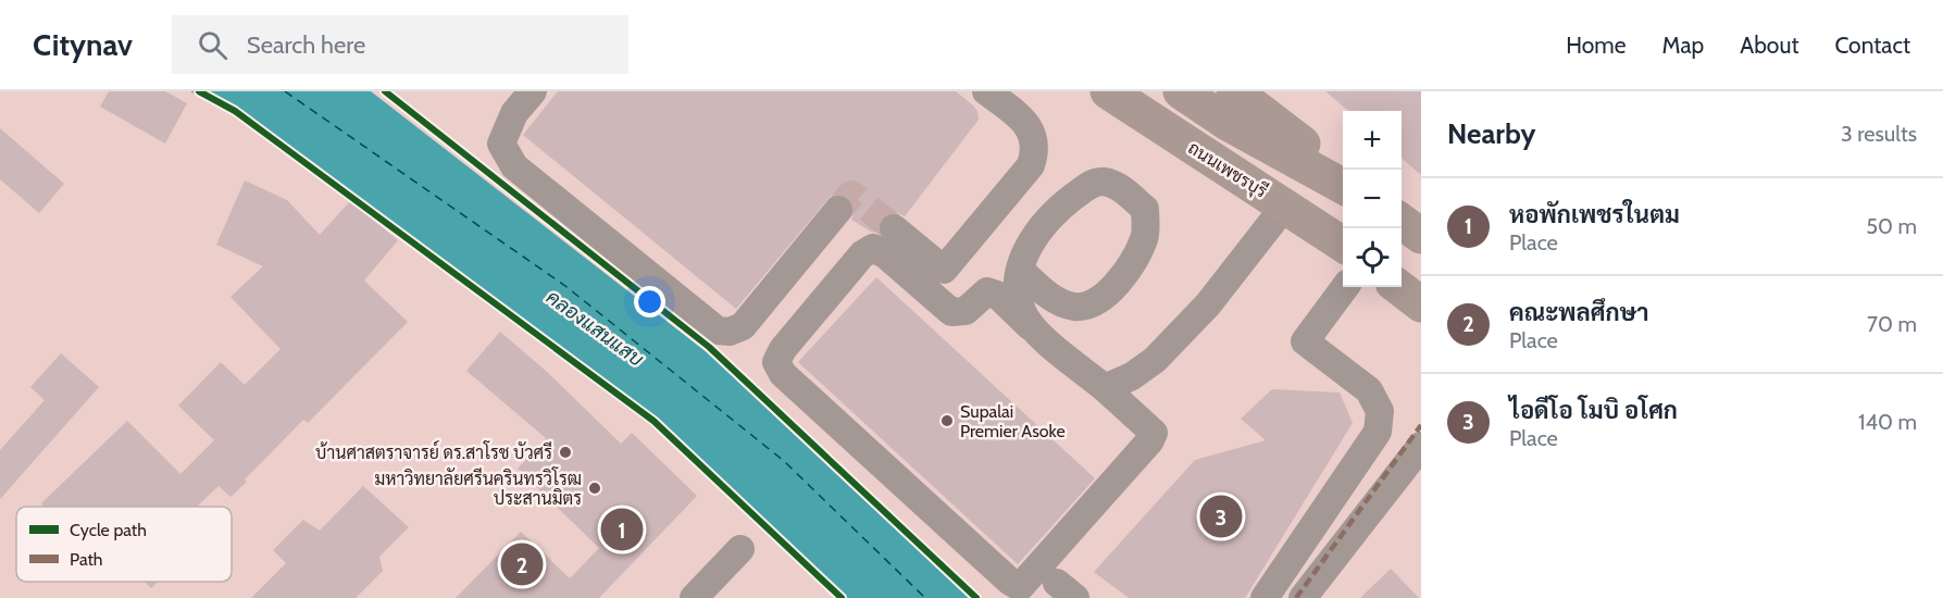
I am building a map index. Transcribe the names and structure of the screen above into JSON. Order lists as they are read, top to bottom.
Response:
{
  "streets": {
    "main road": ["ถนนเพชรบุรี"]
  },
  "water": ["คลองแสนแสบ"],
  "places": ["Supalai Premier Asoke", "บ้านศาสตราจารย์ ดร.สาโรช บัวศรี", "มหาวิทยาลัยศรีนครินทรวิโรฒ ประสานมิตร"],
  "legend": ["Cycle path", "Path"],
  "page": {
    "header": "Citynav",
    "search": "Search here",
    "nav": [
      "Home",
      "Map",
      "About",
      "Contact"
    ],
    "heading": ["Nearby", "3 results"],
    "map_buttons": ["+", "−"],
    "list": [
      {
        "mark": "1",
        "name": "หอพักเพชรในตม",
        "note": "Place",
        "value": "50 m"
      },
      {
        "mark": "2",
        "name": "คณะพลศึกษา",
        "note": "Place",
        "value": "70 m"
      },
      {
        "mark": "3",
        "name": "ไอดีโอ โมบิ อโศก",
        "note": "Place",
        "value": "140 m"
      }
    ],
    "pins": ["3", "1", "2"]
  }
}
